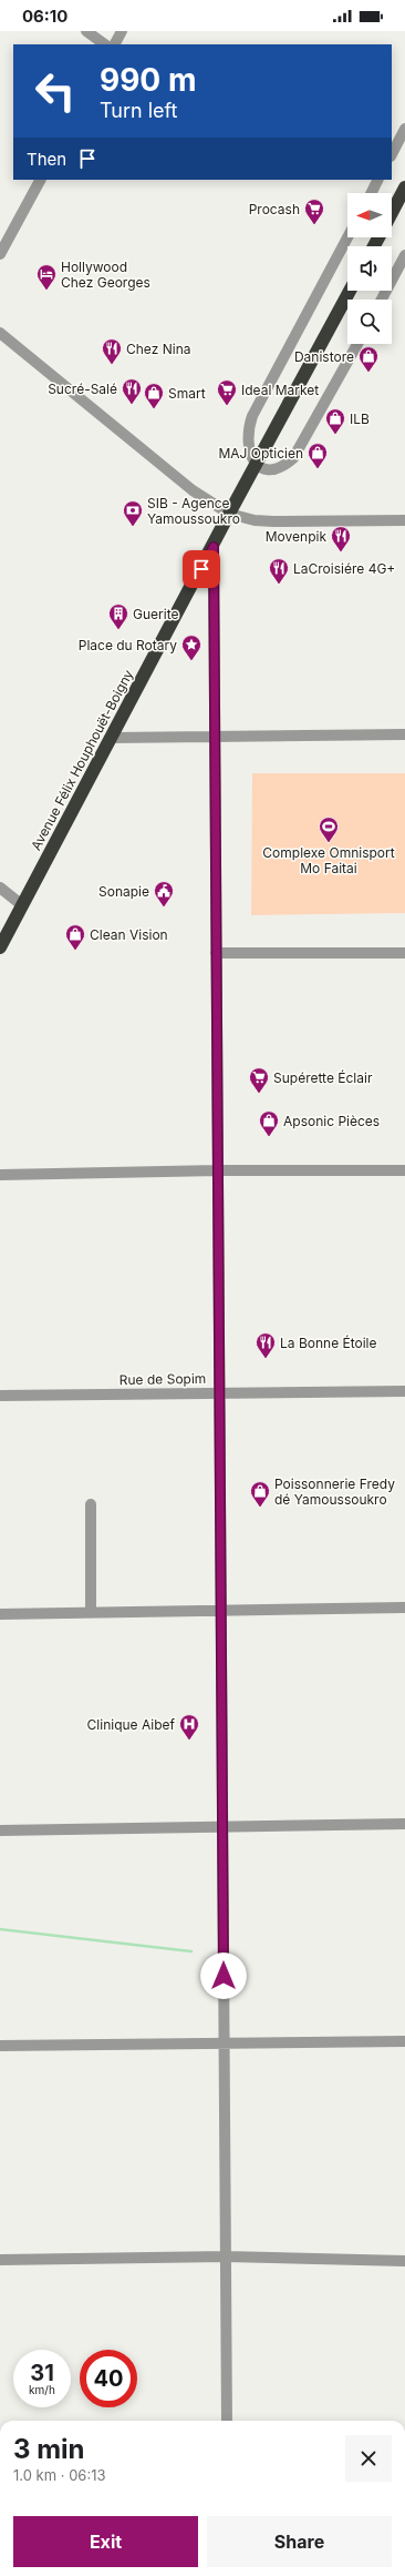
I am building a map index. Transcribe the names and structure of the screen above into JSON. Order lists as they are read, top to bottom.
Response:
{
  "streets": {
    "highway": ["Avenue Félix Houphouët-Boigny"],
    "street": ["Rue de Sopim"]
  },
  "places": {
    "supermarket": ["Procash", "Ideal Market", "Supérette Éclair"],
    "hotel": ["Hollywood Chez Georges"],
    "restaurant": [
      "Chez Nina",
      "Sucré-Salé",
      "Movenpik",
      "LaCroisiére 4G+",
      "La Bonne Étoile"
    ],
    "shop": [
      "Danistore",
      "Smart",
      "ILB",
      "MAJ Opticien",
      "Clean Vision",
      "Apsonic Pièces",
      "Poissonnerie Fredy dé Yamoussoukro"
    ],
    "bank": ["SIB - Agence Yamoussoukro"],
    "building": ["Guerite"],
    "place": ["Place du Rotary"],
    "sports": ["Complexe Omnisport Mo Faitai"],
    "public building": ["Sonapie"],
    "hospital": ["Clinique Aibef"]
  },
  "north": "left",
  "page": {
    "status": "06:10",
    "turn": ["990 m", "Turn left"],
    "then": "Then",
    "speed": "31 km/h",
    "limit": "40",
    "heading": ["3 min", "1.0 km · 06:13"],
    "buttons": ["Exit", "Share"]
  }
}
